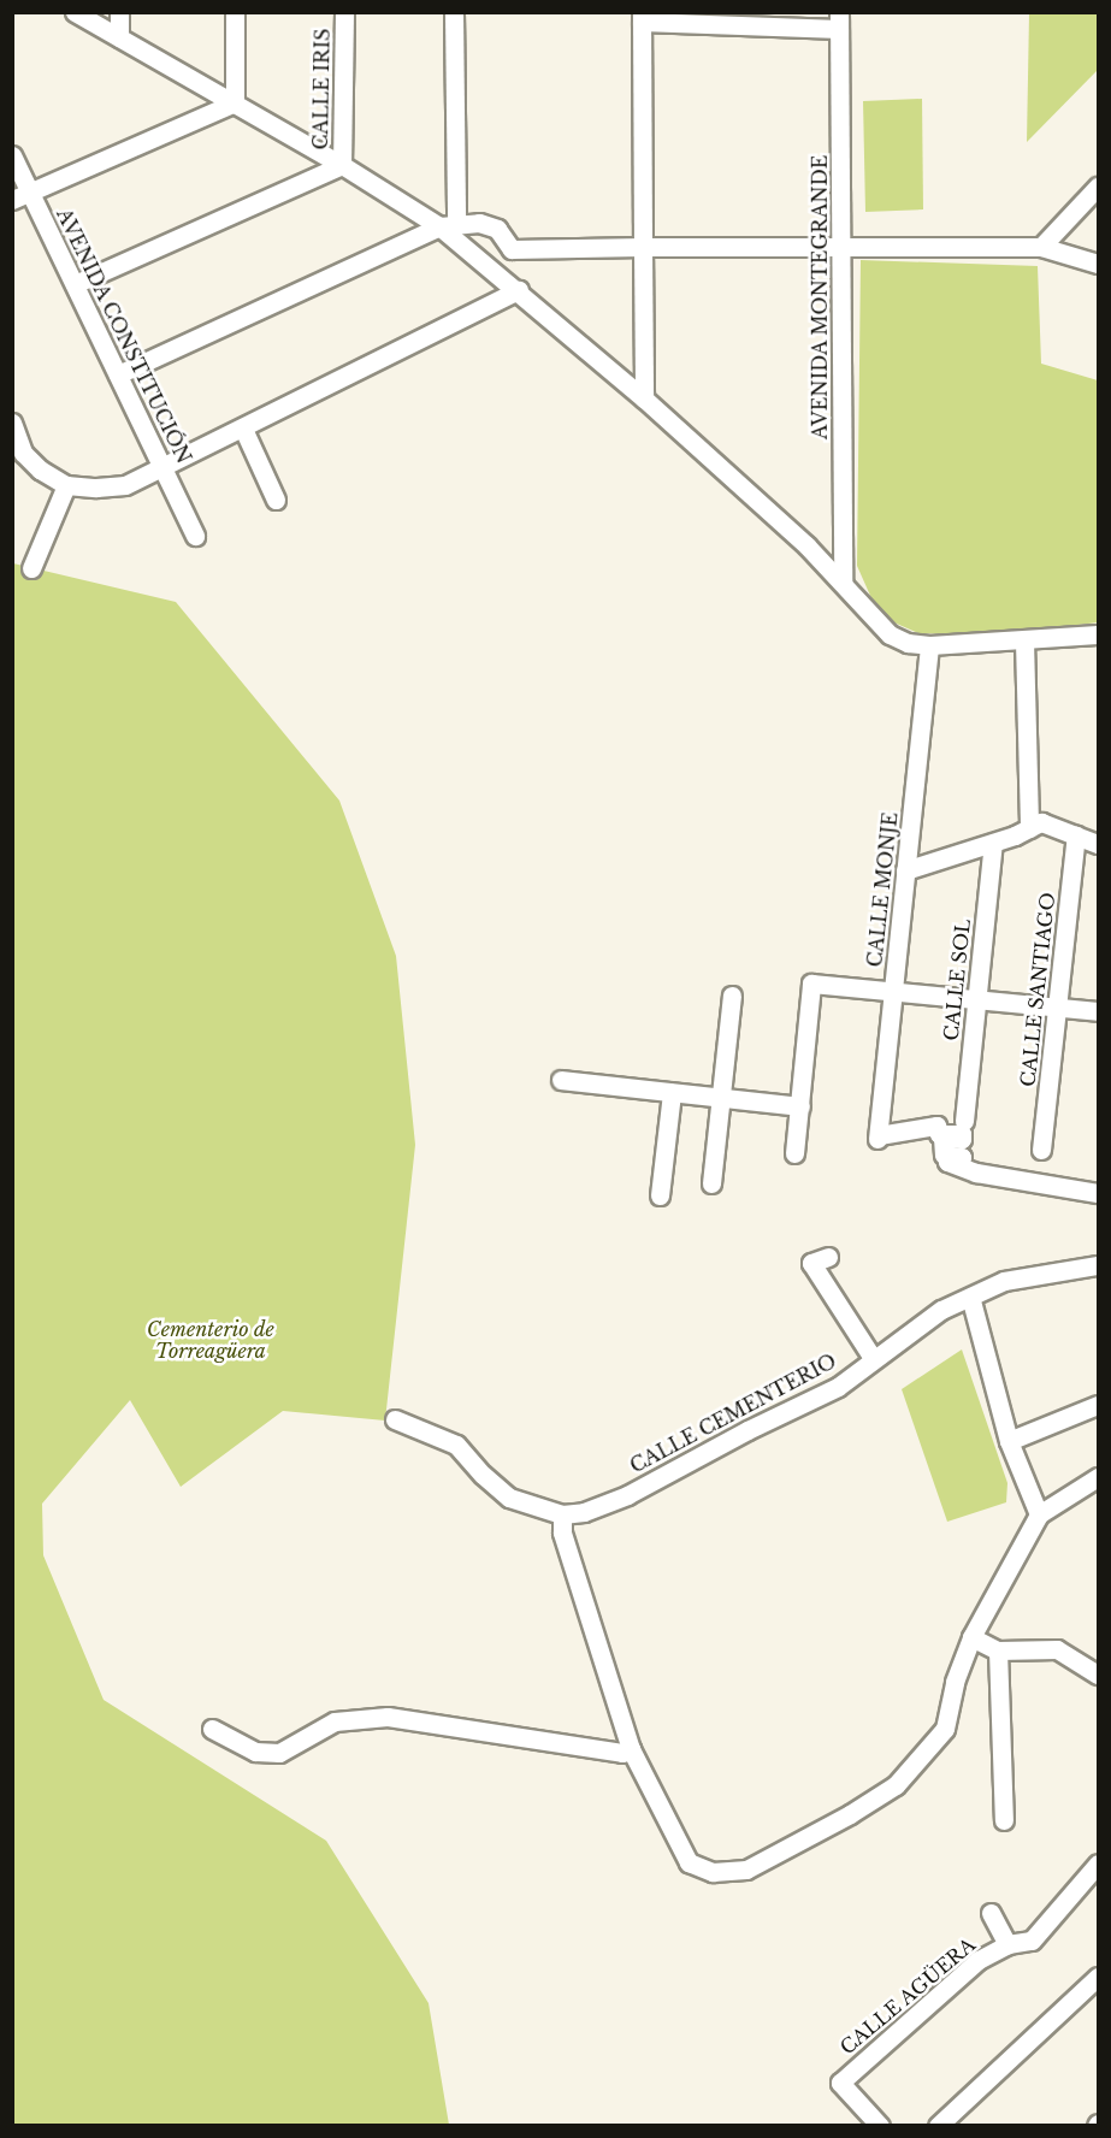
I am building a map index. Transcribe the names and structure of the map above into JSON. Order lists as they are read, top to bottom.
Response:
{
  "streets": {
    "street": [
      "CALLE IRIS",
      "AVENIDA MONTEGRANDE",
      "AVENIDA CONSTITUCIÓN",
      "CALLE MONJE",
      "CALLE SOL",
      "CALLE SANTIAGO",
      "CALLE CEMENTERIO",
      "CALLE AGÜERA"
    ]
  },
  "parks": ["Cementerio de Torreagüera"]
}
